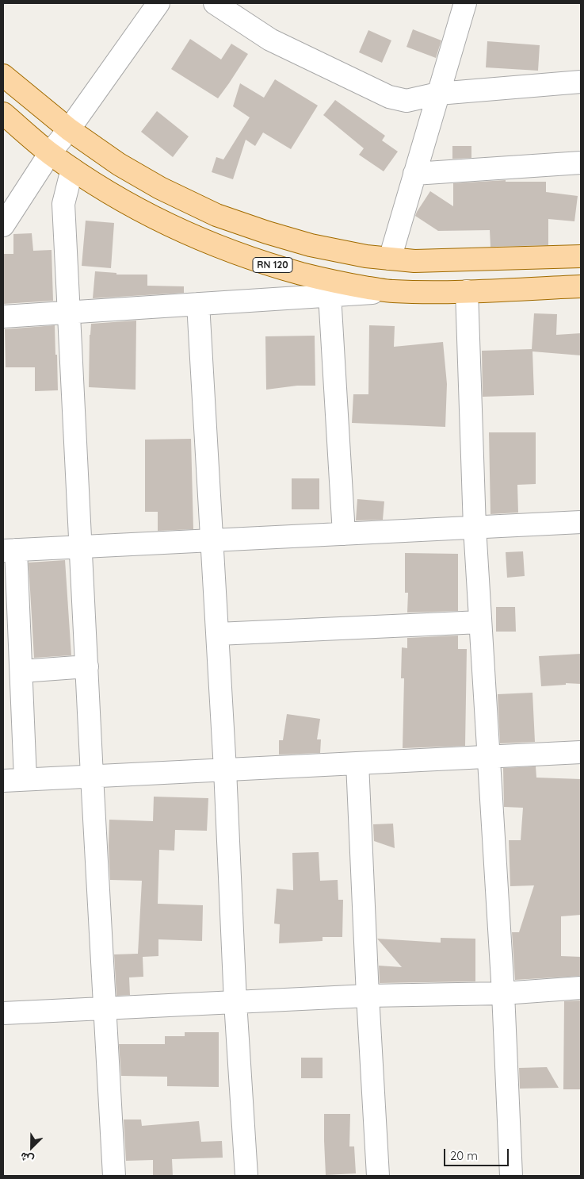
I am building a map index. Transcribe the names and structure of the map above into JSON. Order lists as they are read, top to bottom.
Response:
{
  "streets": {
    "main road": ["RN 120"]
  },
  "scale_bar": "20 m",
  "north": "bottom left"
}
